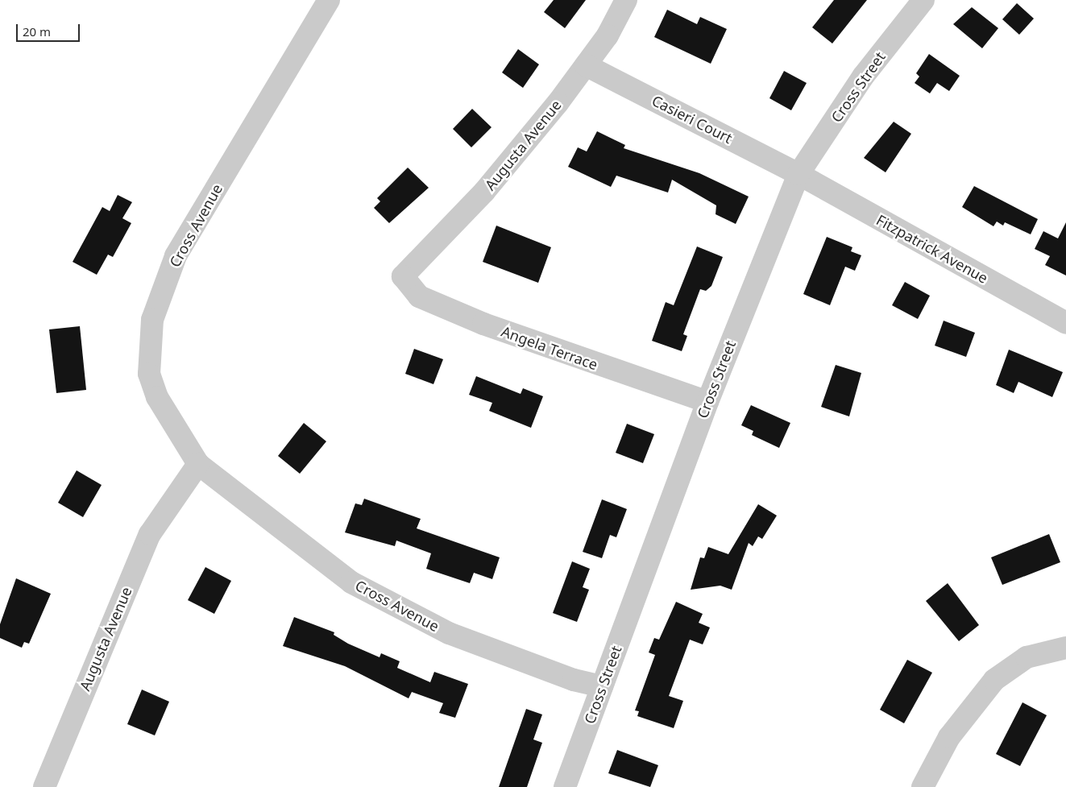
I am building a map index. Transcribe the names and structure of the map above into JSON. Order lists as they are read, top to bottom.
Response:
{
  "streets": {
    "street": [
      "Cross Street",
      "Casieri Court",
      "Augusta Avenue",
      "Cross Avenue",
      "Fitzpatrick Avenue",
      "Angela Terrace"
    ]
  },
  "crossings": [
    ["Cross Street", "Casieri Court"],
    ["Cross Street", "Cross Avenue"],
    ["Cross Street", "Fitzpatrick Avenue"],
    ["Cross Street", "Angela Terrace"],
    ["Casieri Court", "Augusta Avenue"],
    ["Casieri Court", "Fitzpatrick Avenue"],
    ["Augusta Avenue", "Cross Avenue"],
    ["Augusta Avenue", "Angela Terrace"]
  ],
  "scale_bar": "20 m"
}
